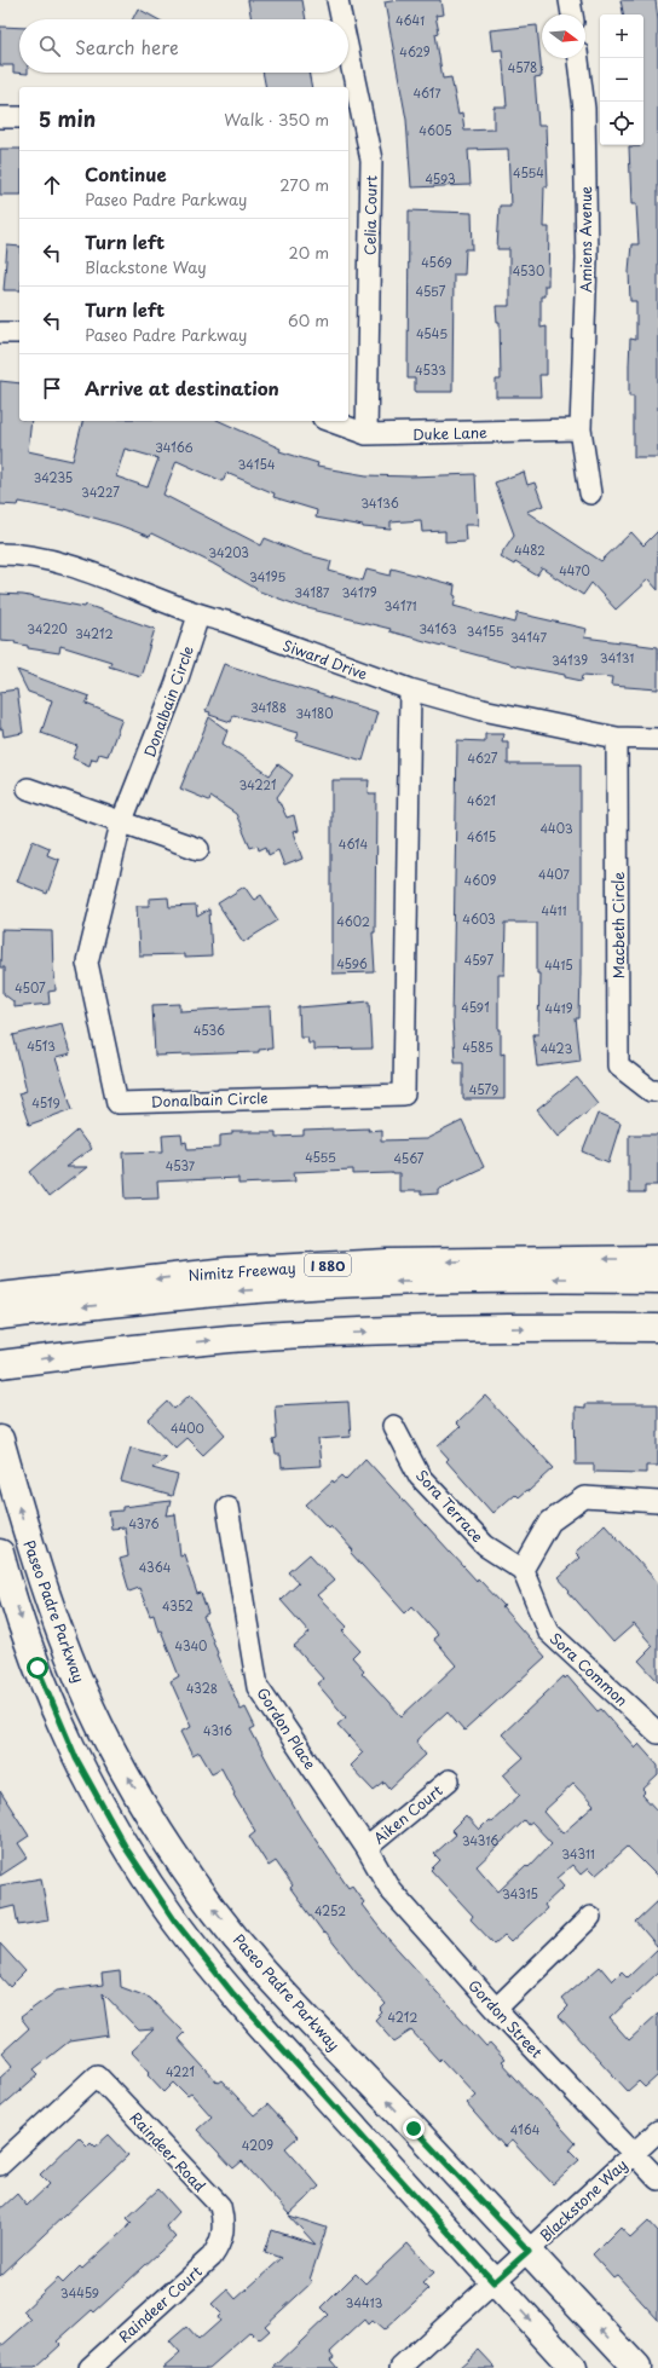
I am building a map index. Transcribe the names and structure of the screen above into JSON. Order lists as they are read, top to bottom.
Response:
{
  "streets": {
    "main road": ["I 880", "Nimitz Freeway", "Paseo Padre Parkway"],
    "street": [
      "Celia Court",
      "Amiens Avenue",
      "Duke Lane",
      "Siward Drive",
      "Donalbain Circle",
      "Macbeth Circle",
      "Sora Terrace",
      "Sora Common",
      "Gordon Place",
      "Aiken Court",
      "Gordon Street",
      "Raindeer Road",
      "Blackstone Way",
      "Raindeer Court"
    ]
  },
  "crossings": [
    ["Celia Court", "Duke Lane"],
    ["Amiens Avenue", "Duke Lane"],
    ["Siward Drive", "Donalbain Circle"],
    ["Siward Drive", "Macbeth Circle"],
    ["Sora Terrace", "Sora Common"],
    ["Paseo Padre Parkway", "Blackstone Way"],
    ["Gordon Place", "Aiken Court"],
    ["Gordon Place", "Gordon Street"],
    ["Aiken Court", "Gordon Street"],
    ["Gordon Street", "Blackstone Way"],
    ["Raindeer Road", "Raindeer Court"]
  ],
  "house_numbers": [
    "4641",
    "4629",
    "4578",
    "4617",
    "4605",
    "4554",
    "4593",
    "4569",
    "4530",
    "4557",
    "4545",
    "4533",
    "34166",
    "34154",
    "34235",
    "34227",
    "34136",
    "4482",
    "34203",
    "4470",
    "34195",
    "34187",
    "34179",
    "34171",
    "34220",
    "34163",
    "34155",
    "34212",
    "34147",
    "34131",
    "34139",
    "34188",
    "34180",
    "4627",
    "34221",
    "4621",
    "4403",
    "4615",
    "4614",
    "4407",
    "4609",
    "4411",
    "4603",
    "4602",
    "4597",
    "4596",
    "4415",
    "4507",
    "4591",
    "4419",
    "4536",
    "4513",
    "4585",
    "4423",
    "4579",
    "4519",
    "4555",
    "4567",
    "4537",
    "4400",
    "4376",
    "4364",
    "4352",
    "4340",
    "4328",
    "4316",
    "34316",
    "34311",
    "34315",
    "4252",
    "4212",
    "4221",
    "4164",
    "4209",
    "34459",
    "34413"
  ],
  "north": "right",
  "page": {
    "map_buttons": ["+", "−"],
    "search": "Search here",
    "heading": ["5 min", "Walk · 350 m"],
    "list": [
      ["Continue", "Paseo Padre Parkway", "270 m"],
      ["Turn left", "Blackstone Way", "20 m"],
      ["Turn left", "Paseo Padre Parkway", "60 m"],
      "Arrive at destination"
    ]
  }
}
